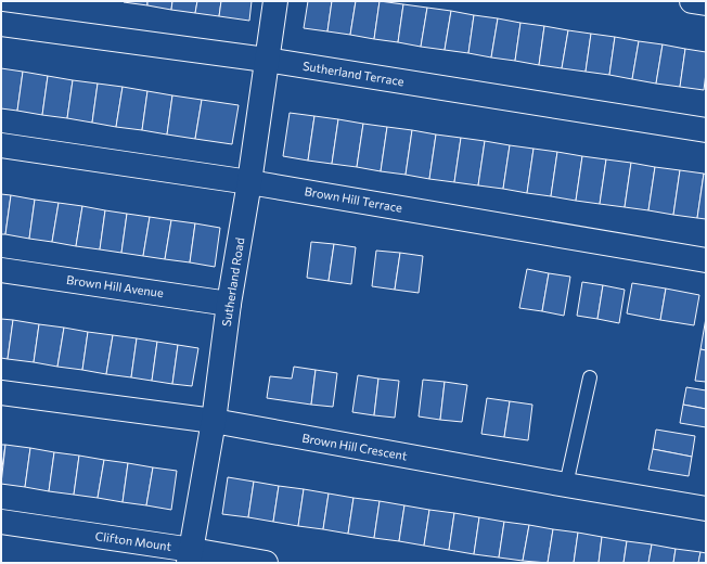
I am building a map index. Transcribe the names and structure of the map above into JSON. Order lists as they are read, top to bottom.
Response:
{
  "streets": {
    "street": [
      "Sutherland Terrace",
      "Brown Hill Terrace",
      "Sutherland Road",
      "Brown Hill Avenue",
      "Brown Hill Crescent",
      "Clifton Mount"
    ]
  },
  "crossings": [
    ["Sutherland Terrace", "Sutherland Road"],
    ["Brown Hill Terrace", "Sutherland Road"],
    ["Sutherland Road", "Brown Hill Avenue"],
    ["Sutherland Road", "Brown Hill Crescent"],
    ["Sutherland Road", "Clifton Mount"]
  ]
}
